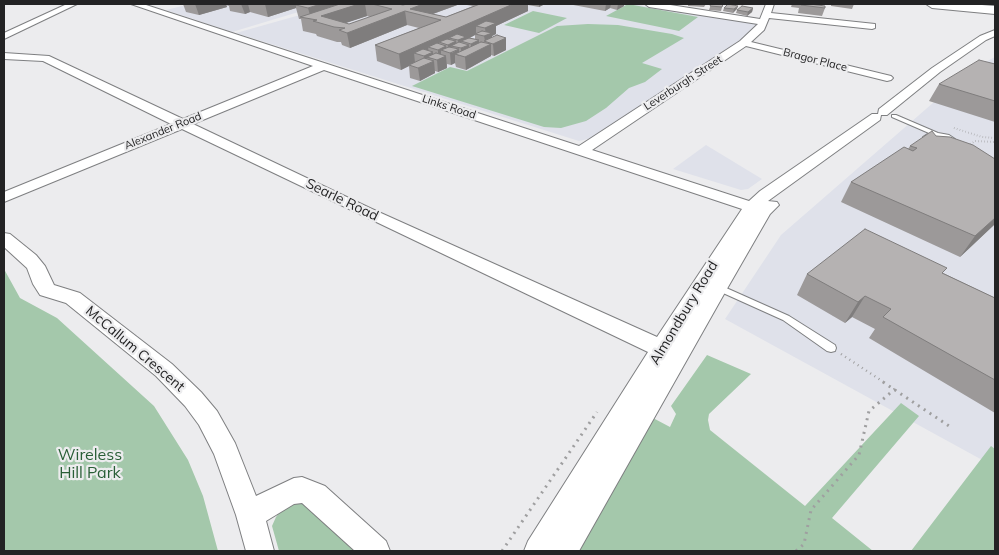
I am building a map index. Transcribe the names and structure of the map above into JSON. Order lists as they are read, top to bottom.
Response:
{
  "streets": {
    "street": [
      "Bragor Place",
      "Leverburgh Street",
      "Links Road",
      "Alexander Road",
      "Searle Road",
      "Almondbury Road",
      "McCallum Crescent"
    ]
  },
  "crossings": [
    ["Bragor Place", "Leverburgh Street"],
    ["Leverburgh Street", "Links Road"],
    ["Links Road", "Alexander Road"],
    ["Links Road", "Almondbury Road"],
    ["Alexander Road", "Searle Road"],
    ["Searle Road", "Almondbury Road"]
  ],
  "parks": ["Wireless Hill Park"]
}
